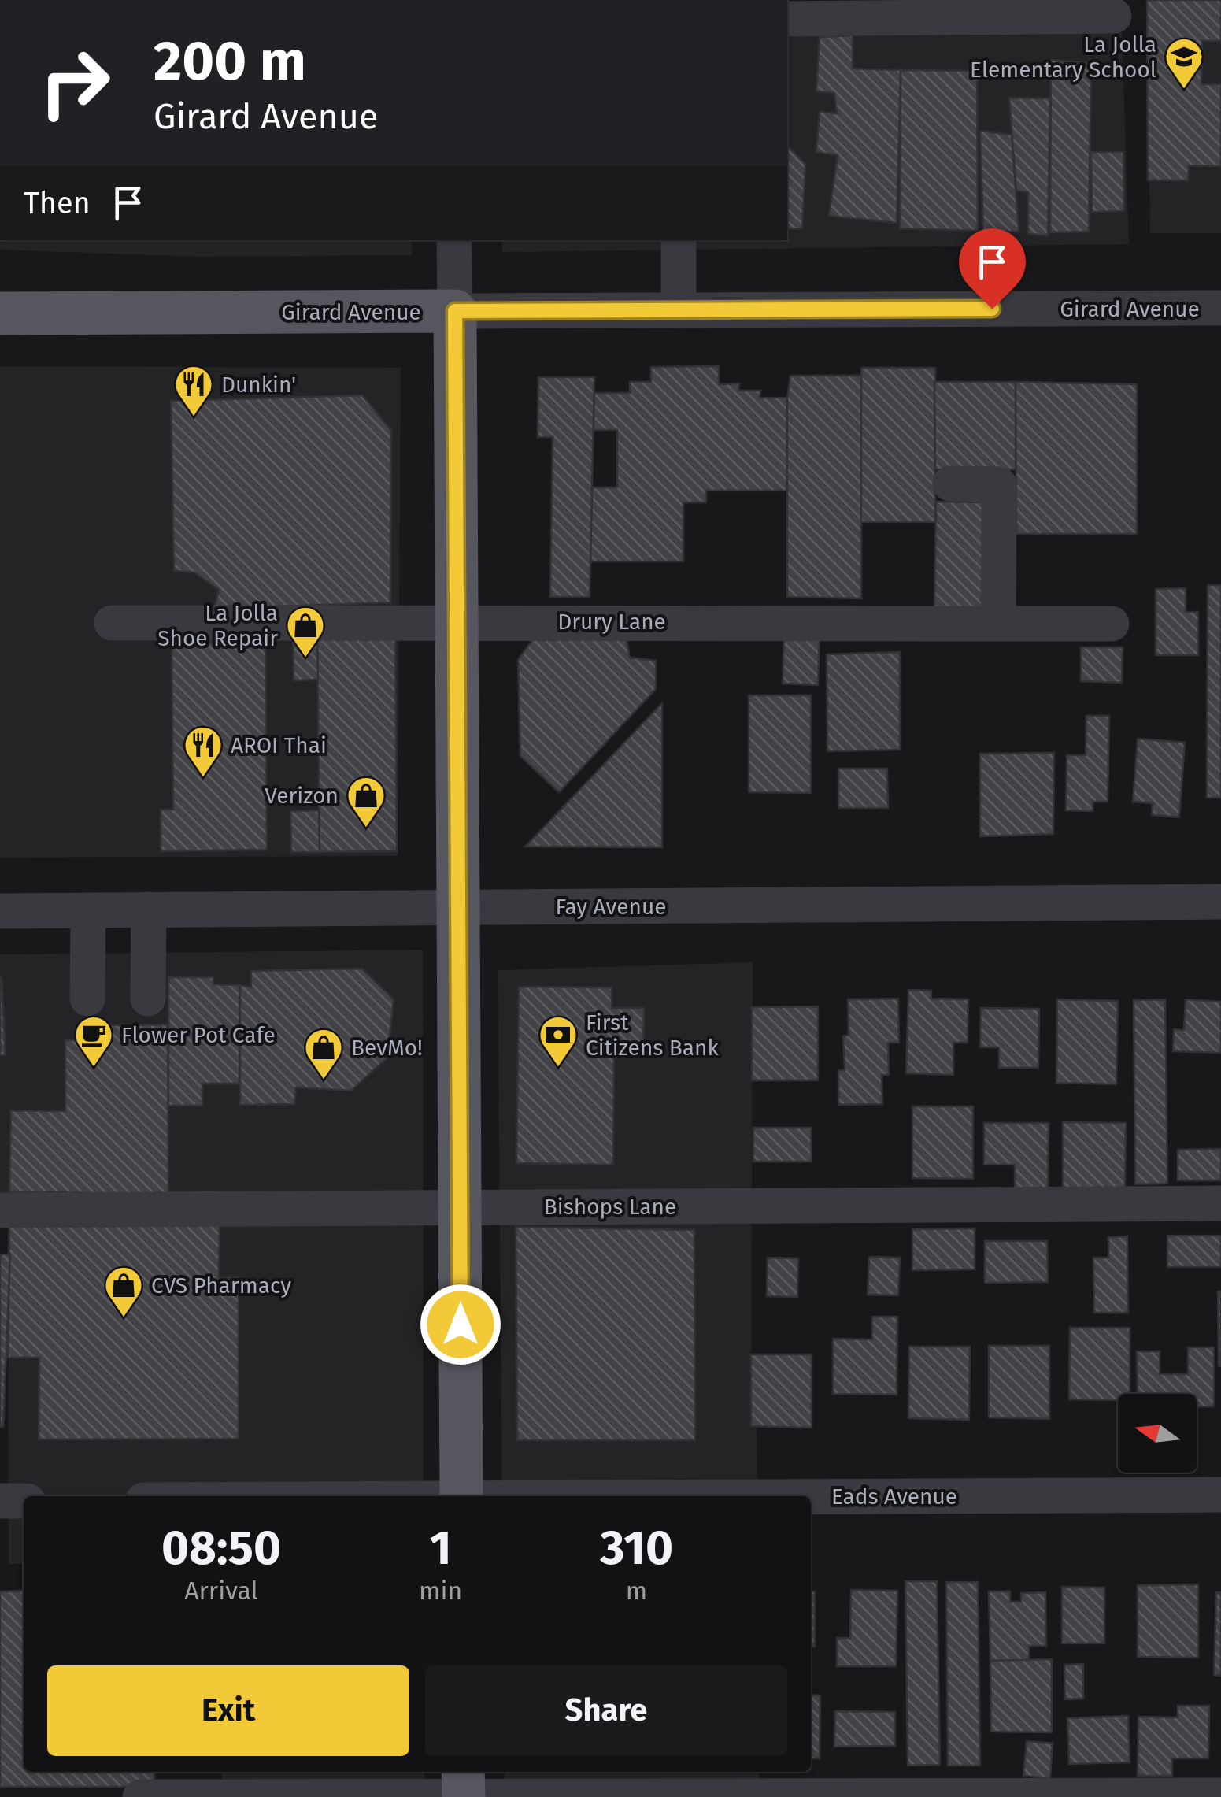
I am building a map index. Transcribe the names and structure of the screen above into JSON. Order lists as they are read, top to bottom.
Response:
{
  "streets": {
    "main road": ["Girard Avenue"],
    "street": [
      "Drury Lane",
      "Fay Avenue",
      "Bishops Lane",
      "Eads Avenue"
    ]
  },
  "places": {
    "school or university": ["La Jolla Elementary School"],
    "restaurant": ["Dunkin'", "AROI Thai"],
    "shop": [
      "La Jolla Shoe Repair",
      "Verizon",
      "BevMo!",
      "CVS Pharmacy"
    ],
    "cafe": ["Flower Pot Cafe"],
    "bank": ["First Citizens Bank"]
  },
  "north": "left",
  "page": {
    "turn": ["200 m", "Girard Avenue"],
    "then": "Then",
    "eta": [
      "08:50",
      "Arrival",
      "1",
      "min",
      "310",
      "m"
    ],
    "buttons": ["Exit", "Share"]
  }
}
